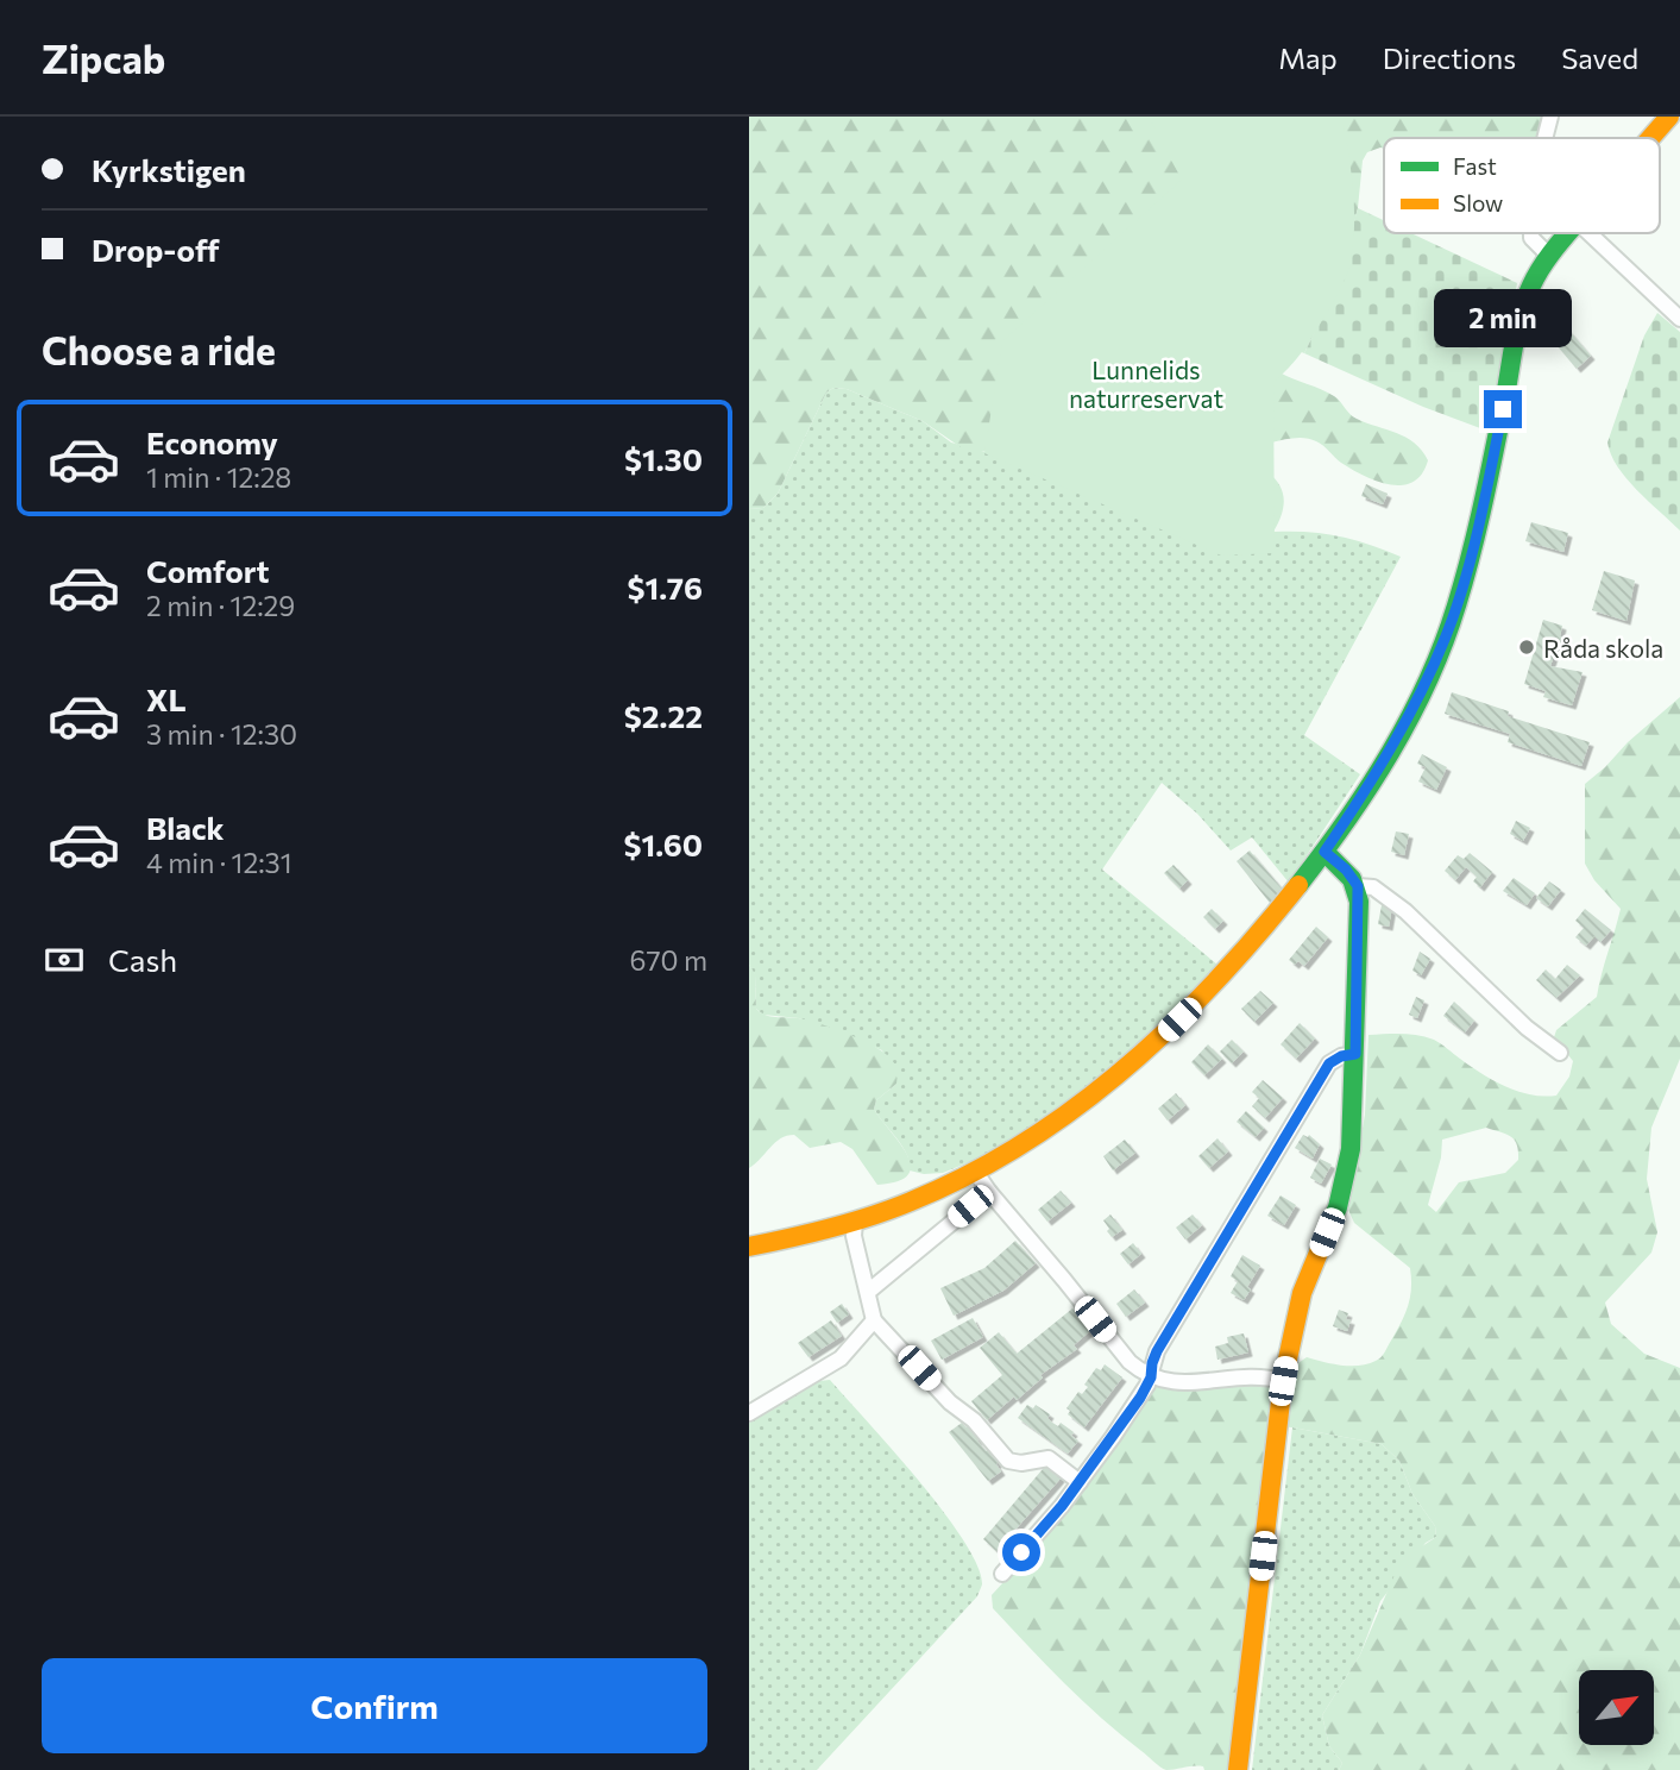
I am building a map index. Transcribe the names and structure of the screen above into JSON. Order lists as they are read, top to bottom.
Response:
{
  "parks": ["Lunnelids naturreservat"],
  "places": ["Råda skola"],
  "legend": ["Fast", "Slow"],
  "north": "top right",
  "page": {
    "header": "Zipcab",
    "nav": ["Map", "Directions", "Saved"],
    "banner": ["Kyrkstigen", "Drop-off"],
    "bubble": "2 min",
    "heading": "Choose a ride",
    "list": [
      {
        "name": "Economy",
        "note": "1 min · 12:28",
        "value": "$1.30"
      },
      {
        "name": "Comfort",
        "note": "2 min · 12:29",
        "value": "$1.76"
      },
      {
        "name": "XL",
        "note": "3 min · 12:30",
        "value": "$2.22"
      },
      {
        "name": "Black",
        "note": "4 min · 12:31",
        "value": "$1.60"
      }
    ],
    "pay": ["Cash", "670 m"],
    "buttons": "Confirm"
  }
}
